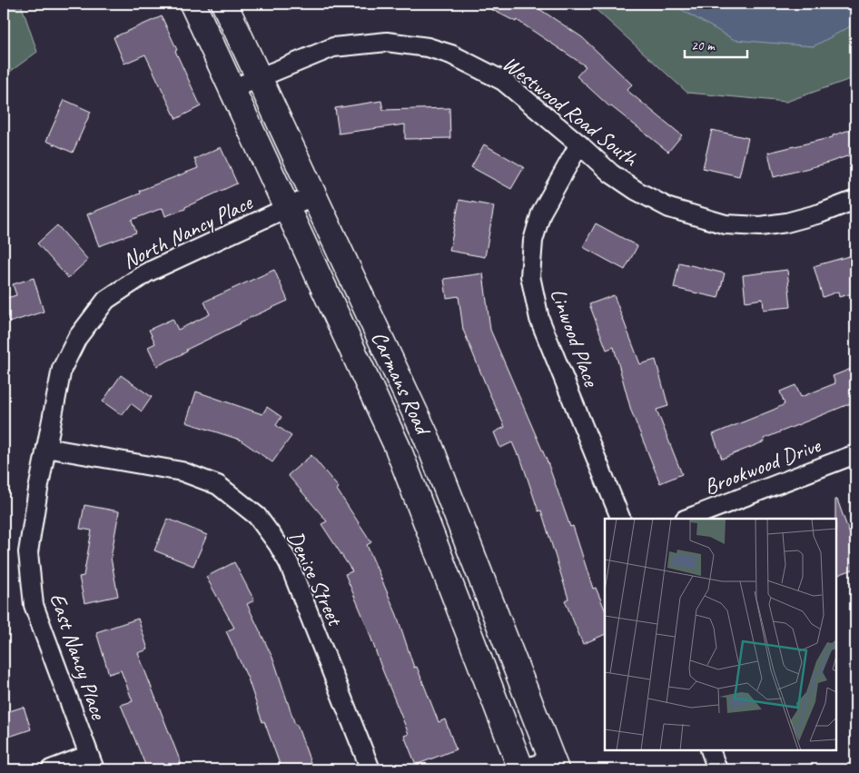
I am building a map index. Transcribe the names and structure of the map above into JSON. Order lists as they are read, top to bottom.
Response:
{
  "streets": {
    "street": [
      "Westwood Road South",
      "North Nancy Place",
      "Linwood Place",
      "Carmans Road",
      "Brookwood Drive",
      "Denise Street",
      "East Nancy Place"
    ]
  },
  "crossings": [
    ["Westwood Road South", "Linwood Place"],
    ["Westwood Road South", "Carmans Road"],
    ["North Nancy Place", "Carmans Road"],
    ["North Nancy Place", "Denise Street"],
    ["North Nancy Place", "East Nancy Place"],
    ["Denise Street", "East Nancy Place"]
  ],
  "scale_bar": "20 m"
}
